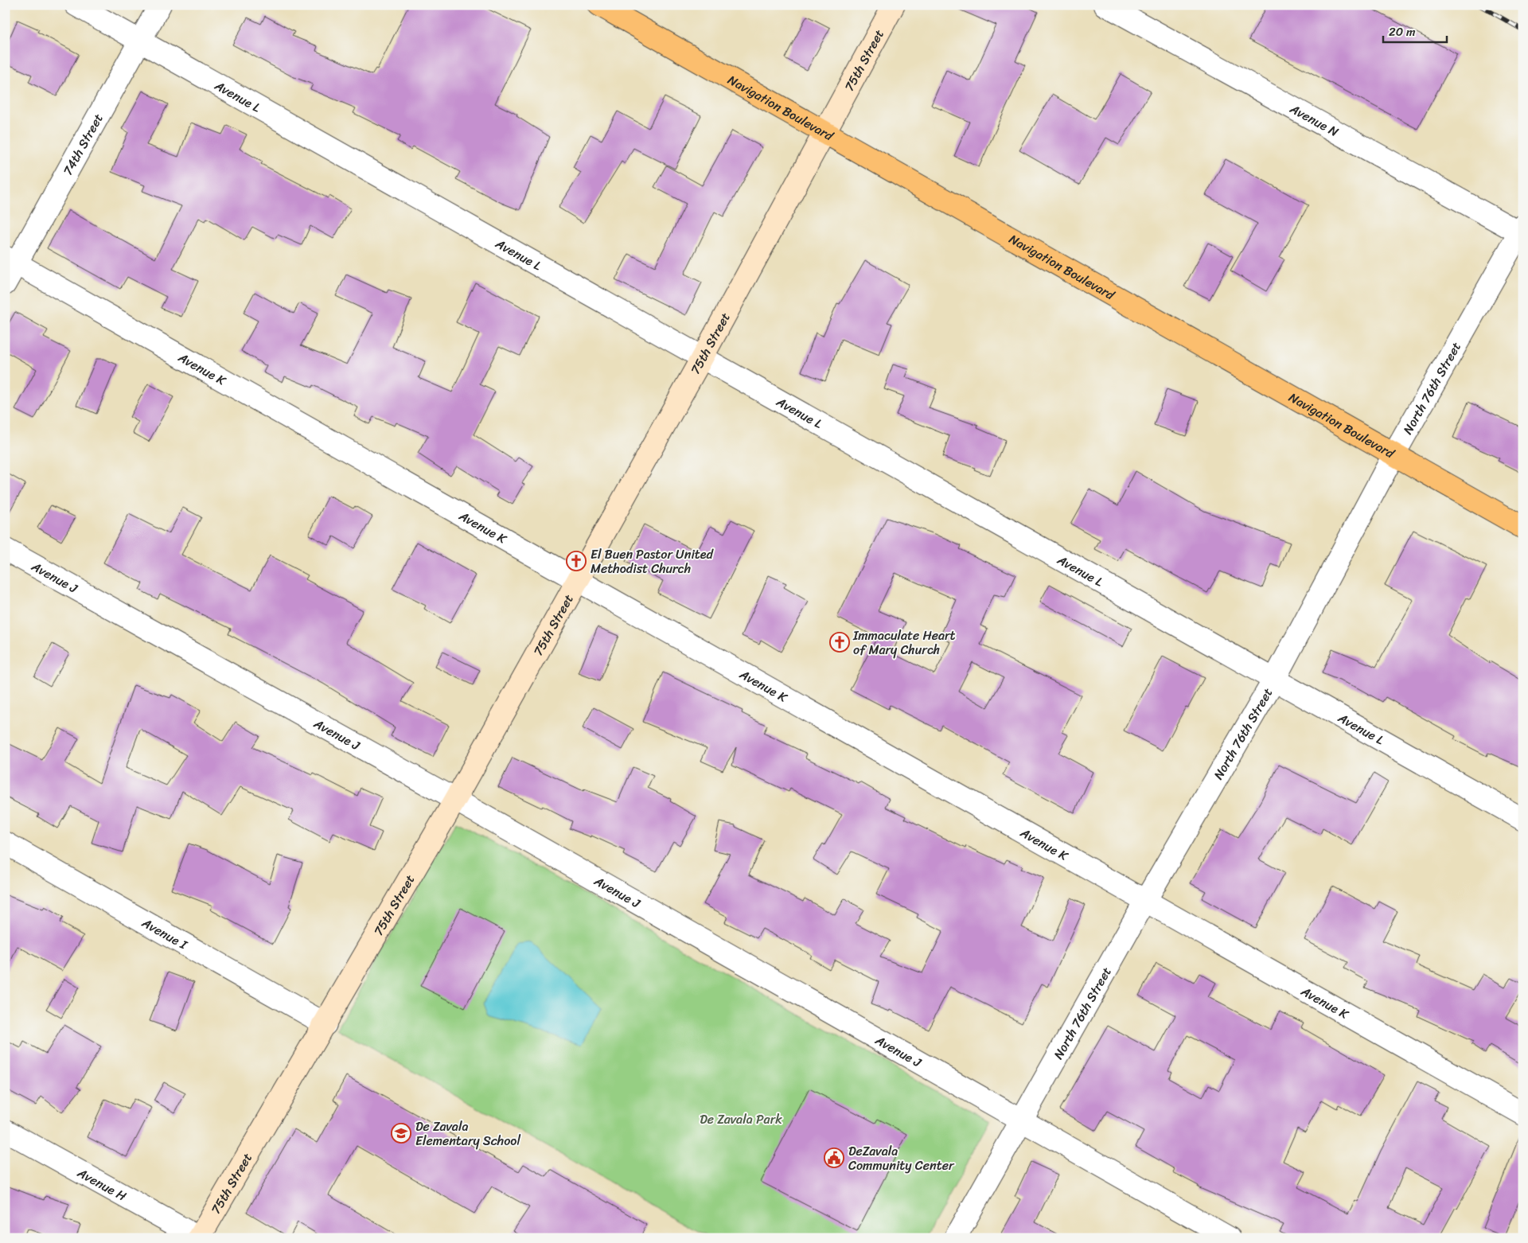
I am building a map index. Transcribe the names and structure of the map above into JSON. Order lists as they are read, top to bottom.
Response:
{
  "streets": {
    "main road": ["75th Street", "Navigation Boulevard"],
    "street": [
      "Avenue L",
      "Avenue N",
      "74th Street",
      "Avenue K",
      "North 76th Street",
      "Avenue J",
      "Avenue I",
      "Avenue H"
    ]
  },
  "crossings": [
    ["75th Street", "Avenue L"],
    ["75th Street", "Navigation Boulevard"],
    ["75th Street", "Avenue K"],
    ["75th Street", "Avenue J"],
    ["75th Street", "Avenue I"],
    ["75th Street", "Avenue H"],
    ["Avenue L", "74th Street"],
    ["Avenue L", "North 76th Street"],
    ["Navigation Boulevard", "North 76th Street"],
    ["Avenue N", "North 76th Street"],
    ["74th Street", "Avenue K"],
    ["Avenue K", "North 76th Street"],
    ["North 76th Street", "Avenue J"]
  ],
  "parks": ["De Zavala Park"],
  "places": {
    "church": ["El Buen Pastor United Methodist Church", "Immaculate Heart of Mary Church"],
    "school or university": ["De Zavala Elementary School"],
    "public building": ["DeZavala Community Center"]
  },
  "scale_bar": "20 m"
}
